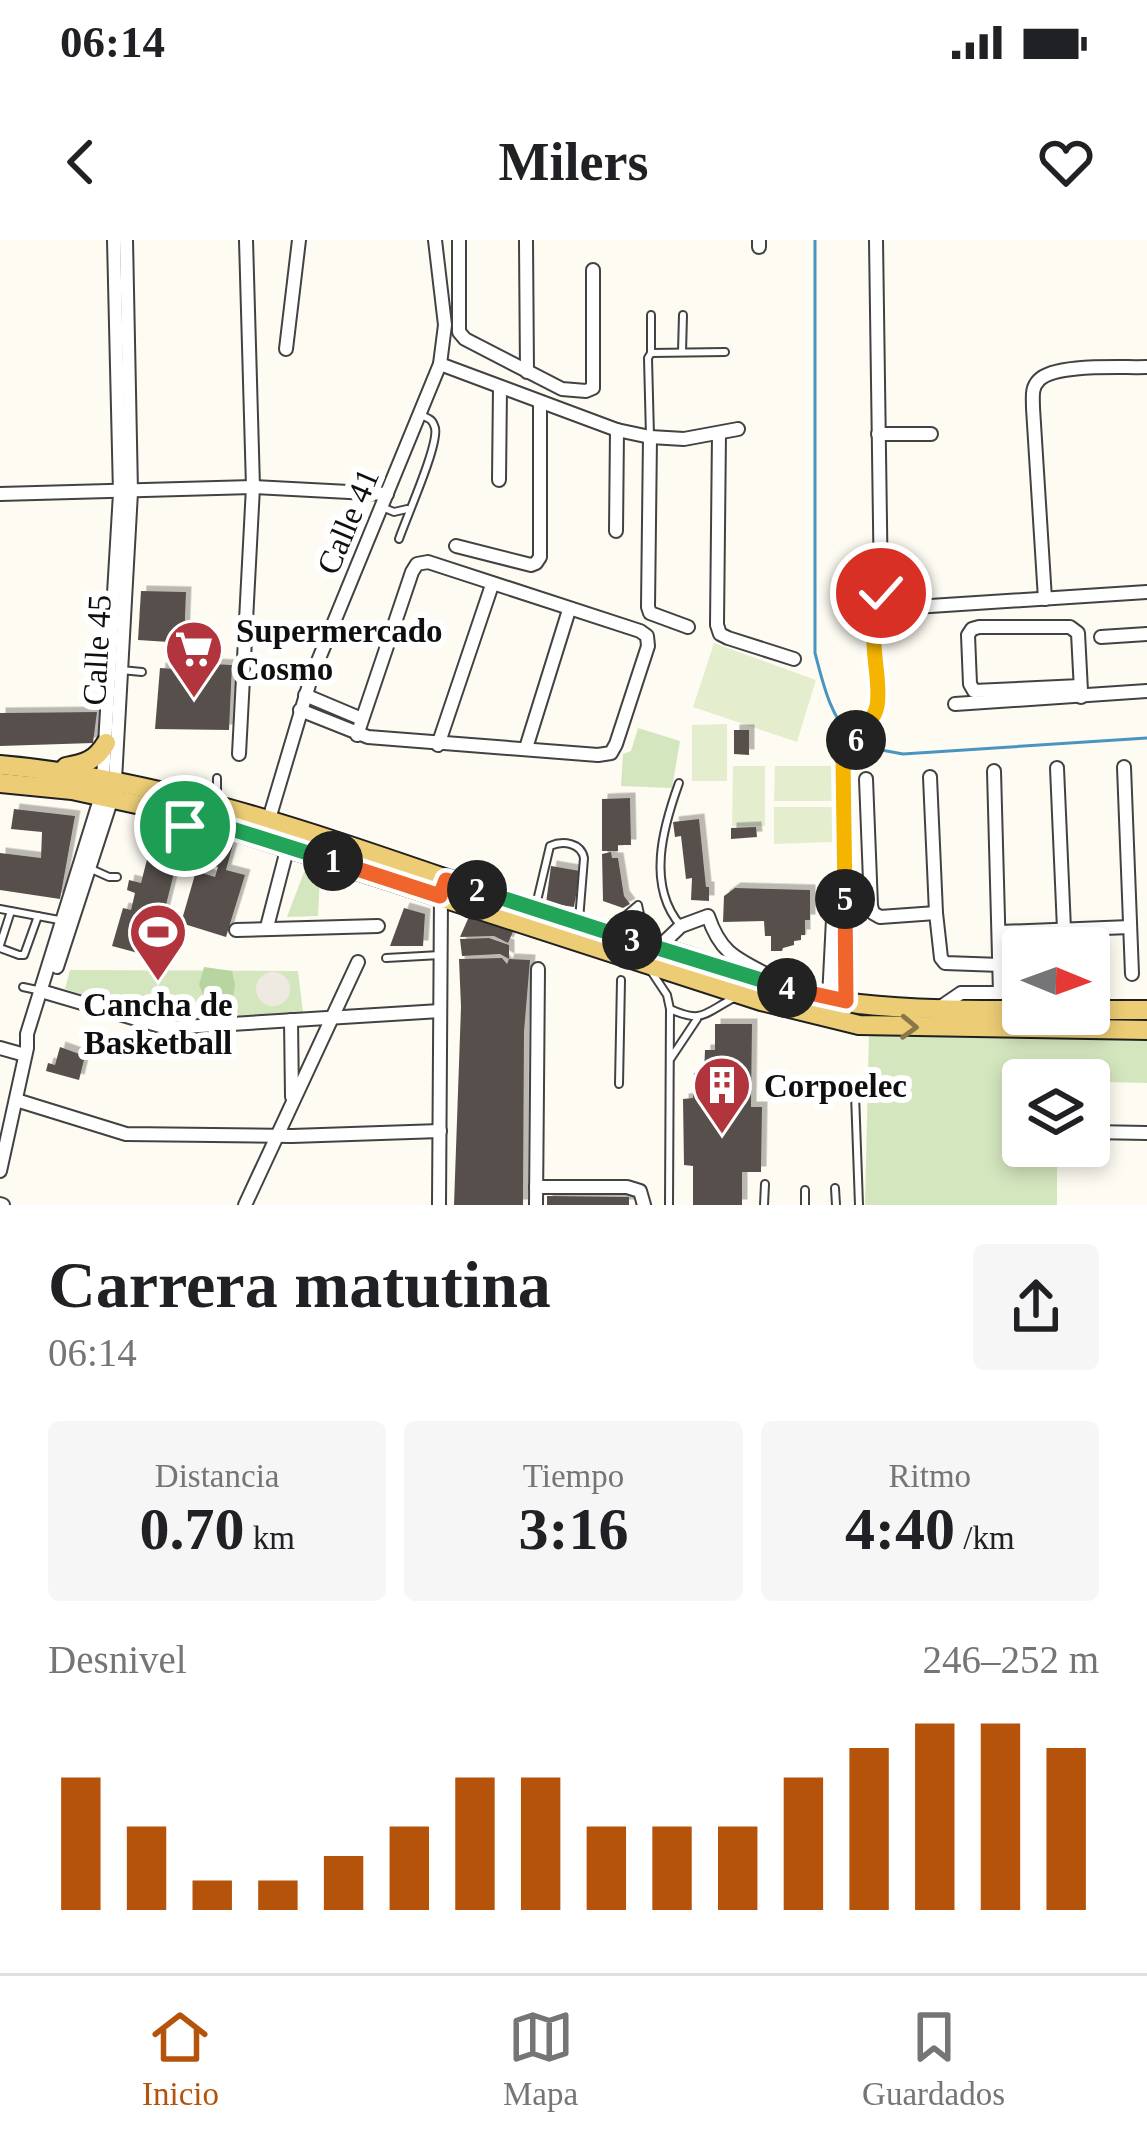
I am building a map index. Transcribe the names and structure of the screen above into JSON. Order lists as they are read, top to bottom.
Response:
{
  "streets": {
    "street": ["Calle 41", "Calle 45"]
  },
  "places": {
    "supermarket": ["Supermercado Cosmo"],
    "sports": ["Cancha de Basketball"],
    "building": ["Corpoelec"]
  },
  "north": "right",
  "page": {
    "status": "06:14",
    "header": "Milers",
    "pins": [
      "6",
      "1",
      "2",
      "5",
      "3",
      "4"
    ],
    "heading": ["Carrera matutina", "06:14"],
    "stats": [
      ["Distancia", "0.70 km"],
      ["Tiempo", "3:16"],
      ["Ritmo", "4:40 /km"]
    ],
    "chart": ["Desnivel", "246–252 m"],
    "tabs": ["Inicio", "Mapa", "Guardados"]
  }
}
